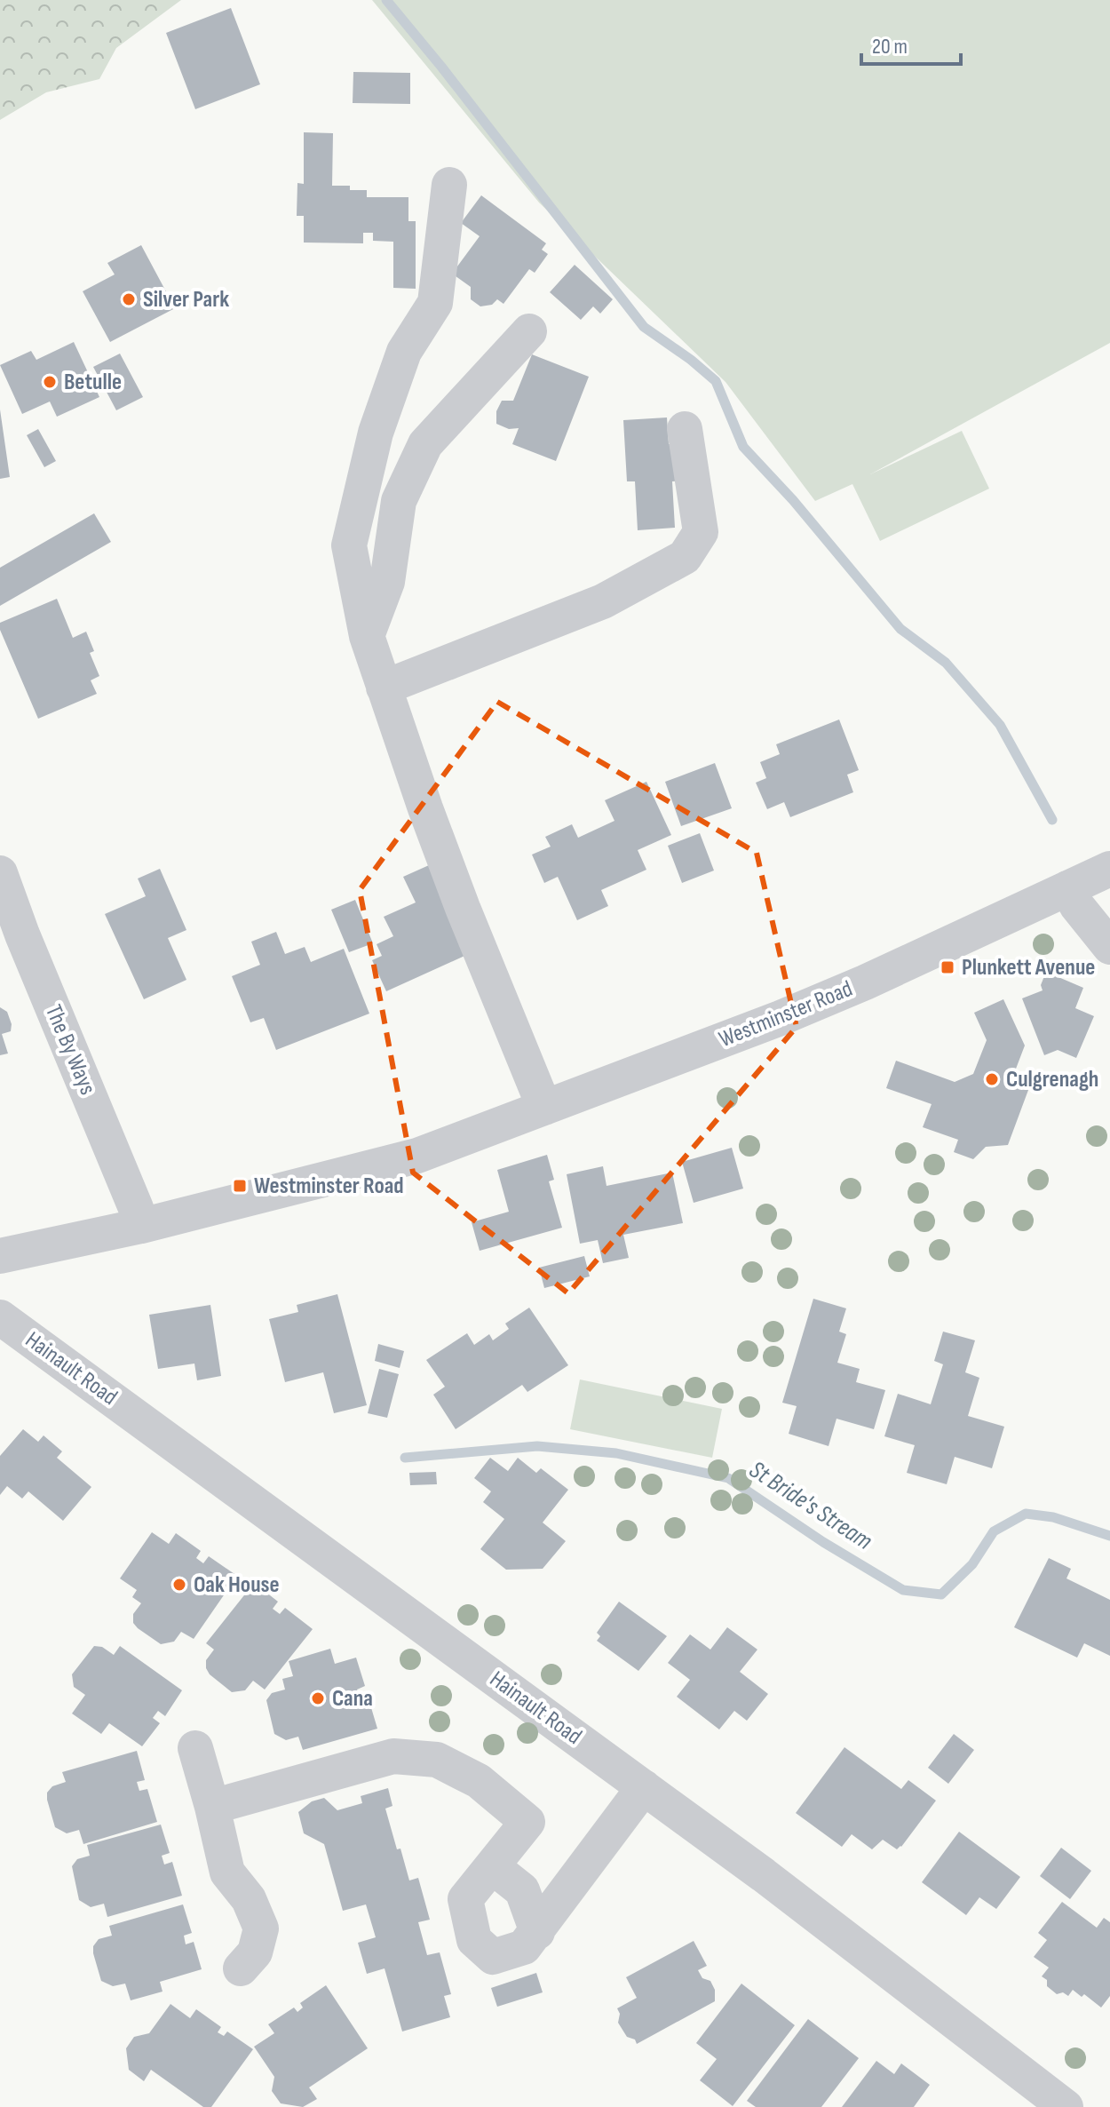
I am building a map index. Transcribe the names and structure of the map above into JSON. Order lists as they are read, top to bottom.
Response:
{
  "streets": {
    "street": ["Westminster Road", "The By Ways", "Hainault Road"]
  },
  "crossings": [
    ["Westminster Road", "The By Ways"]
  ],
  "water": ["St Bride's Stream"],
  "places": {
    "other": [
      "Silver Park",
      "Betulle",
      "Culgrenagh",
      "Oak House",
      "Cana"
    ],
    "transit": ["Plunkett Avenue", "Westminster Road"]
  },
  "scale_bar": "20 m"
}
